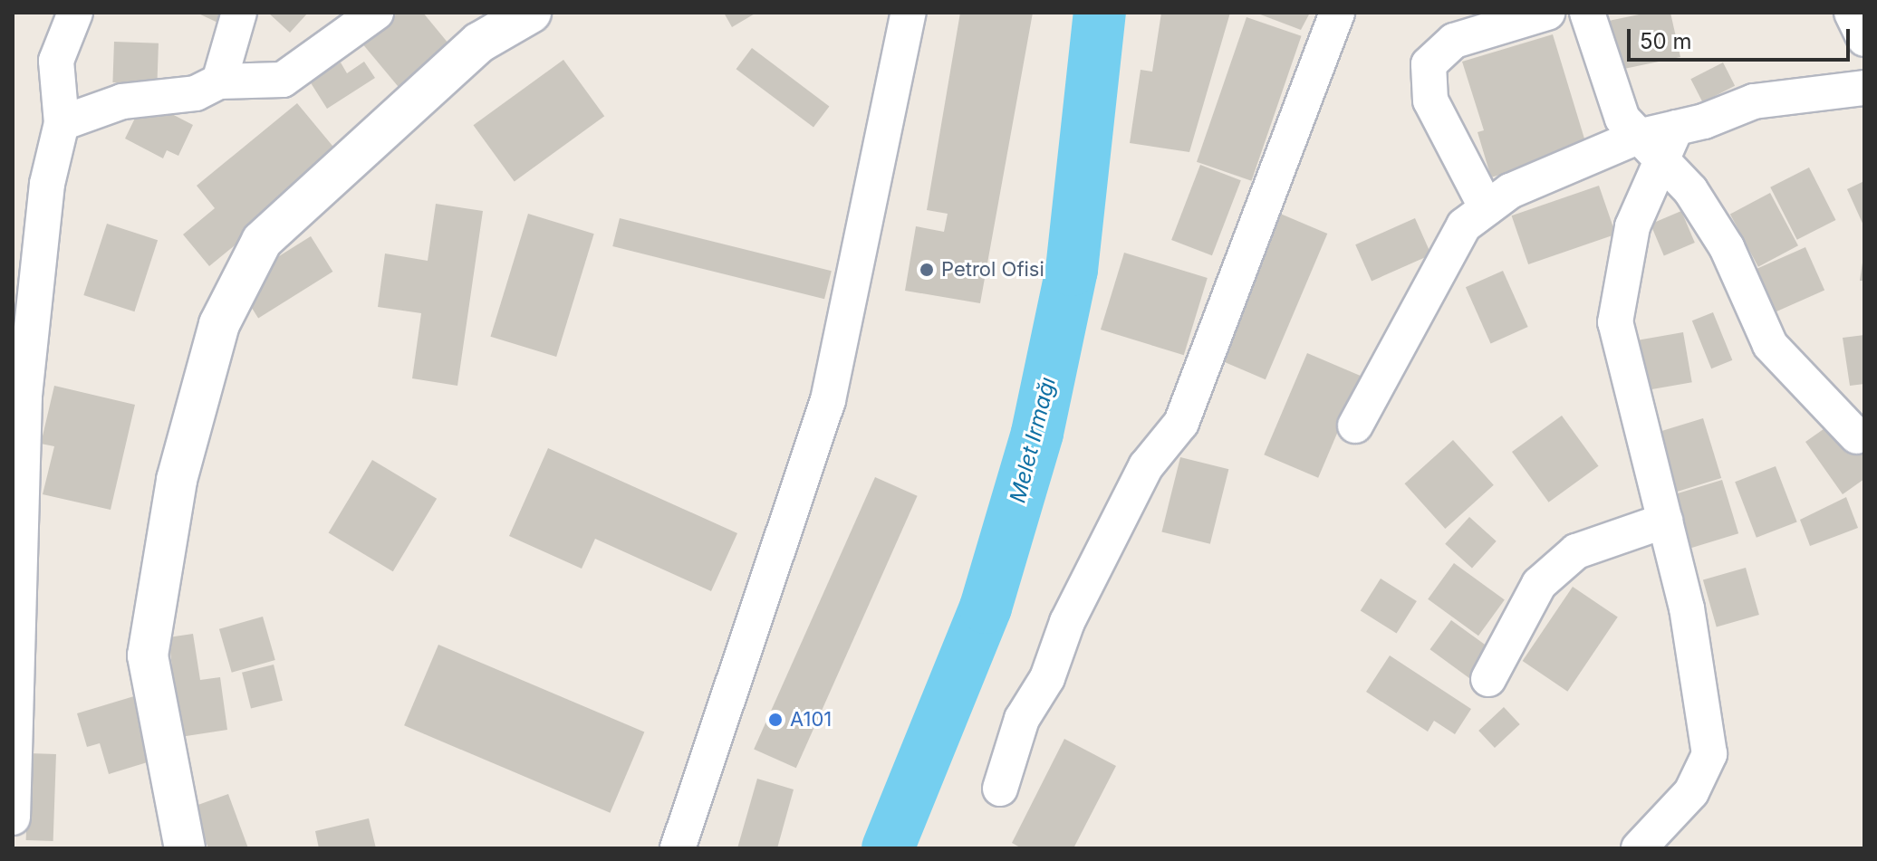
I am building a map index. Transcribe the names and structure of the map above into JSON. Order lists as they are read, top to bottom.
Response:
{
  "water": ["Melet Irmağı"],
  "places": ["Petrol Ofisi", "A101"],
  "scale_bar": "50 m"
}
